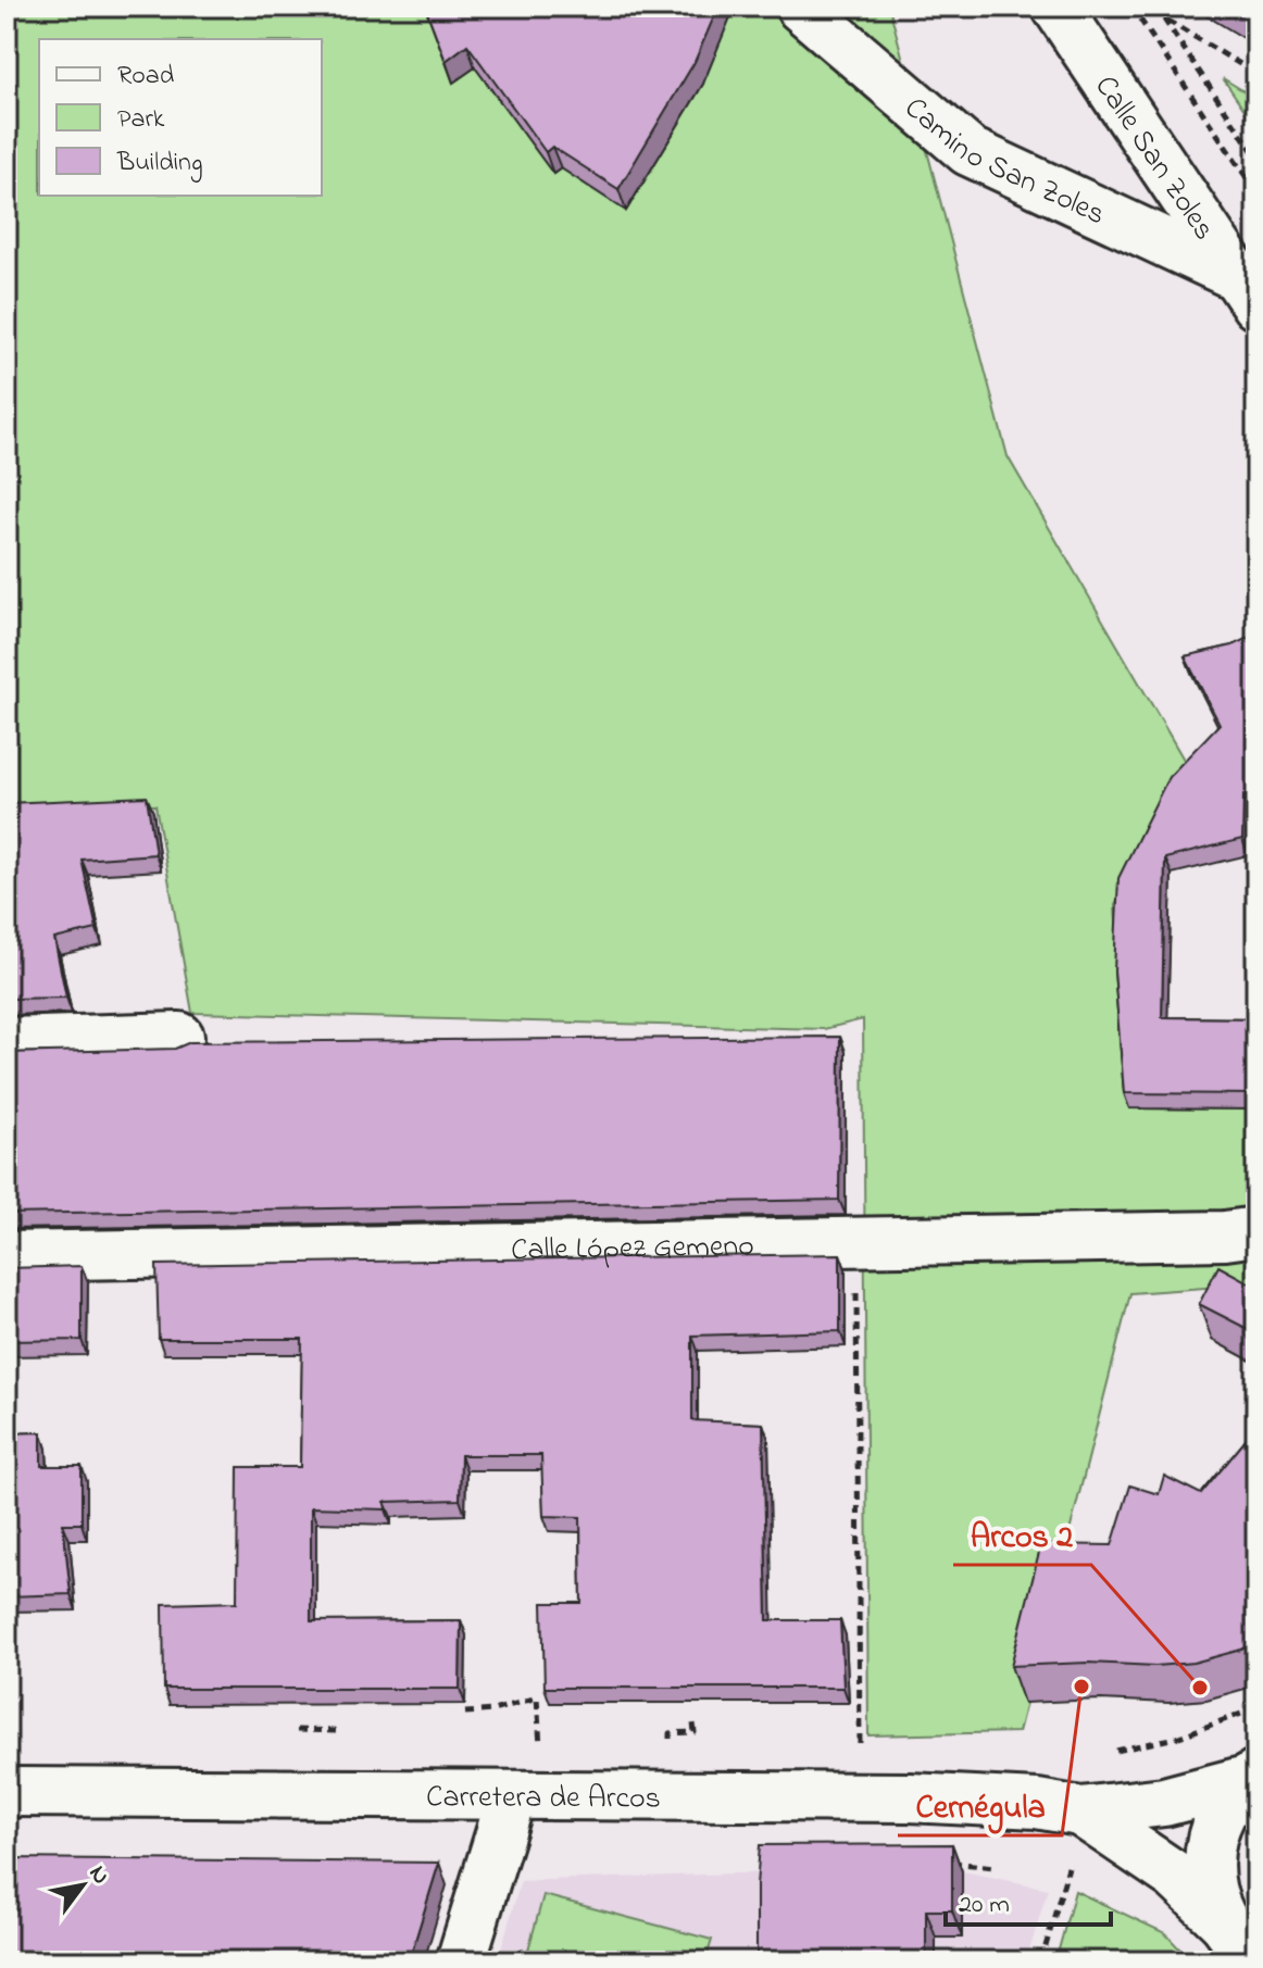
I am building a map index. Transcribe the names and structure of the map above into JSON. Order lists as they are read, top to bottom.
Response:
{
  "streets": {
    "street": [
      "Calle San Zoles",
      "Camino San Zoles",
      "Calle López Gemeno",
      "Carretera de Arcos"
    ]
  },
  "crossings": [
    ["Calle San Zoles", "Camino San Zoles"]
  ],
  "places": ["Cernégula", "Arcos 2"],
  "legend": ["Road", "Park", "Building"],
  "scale_bar": "20 m",
  "north": "top right"
}
